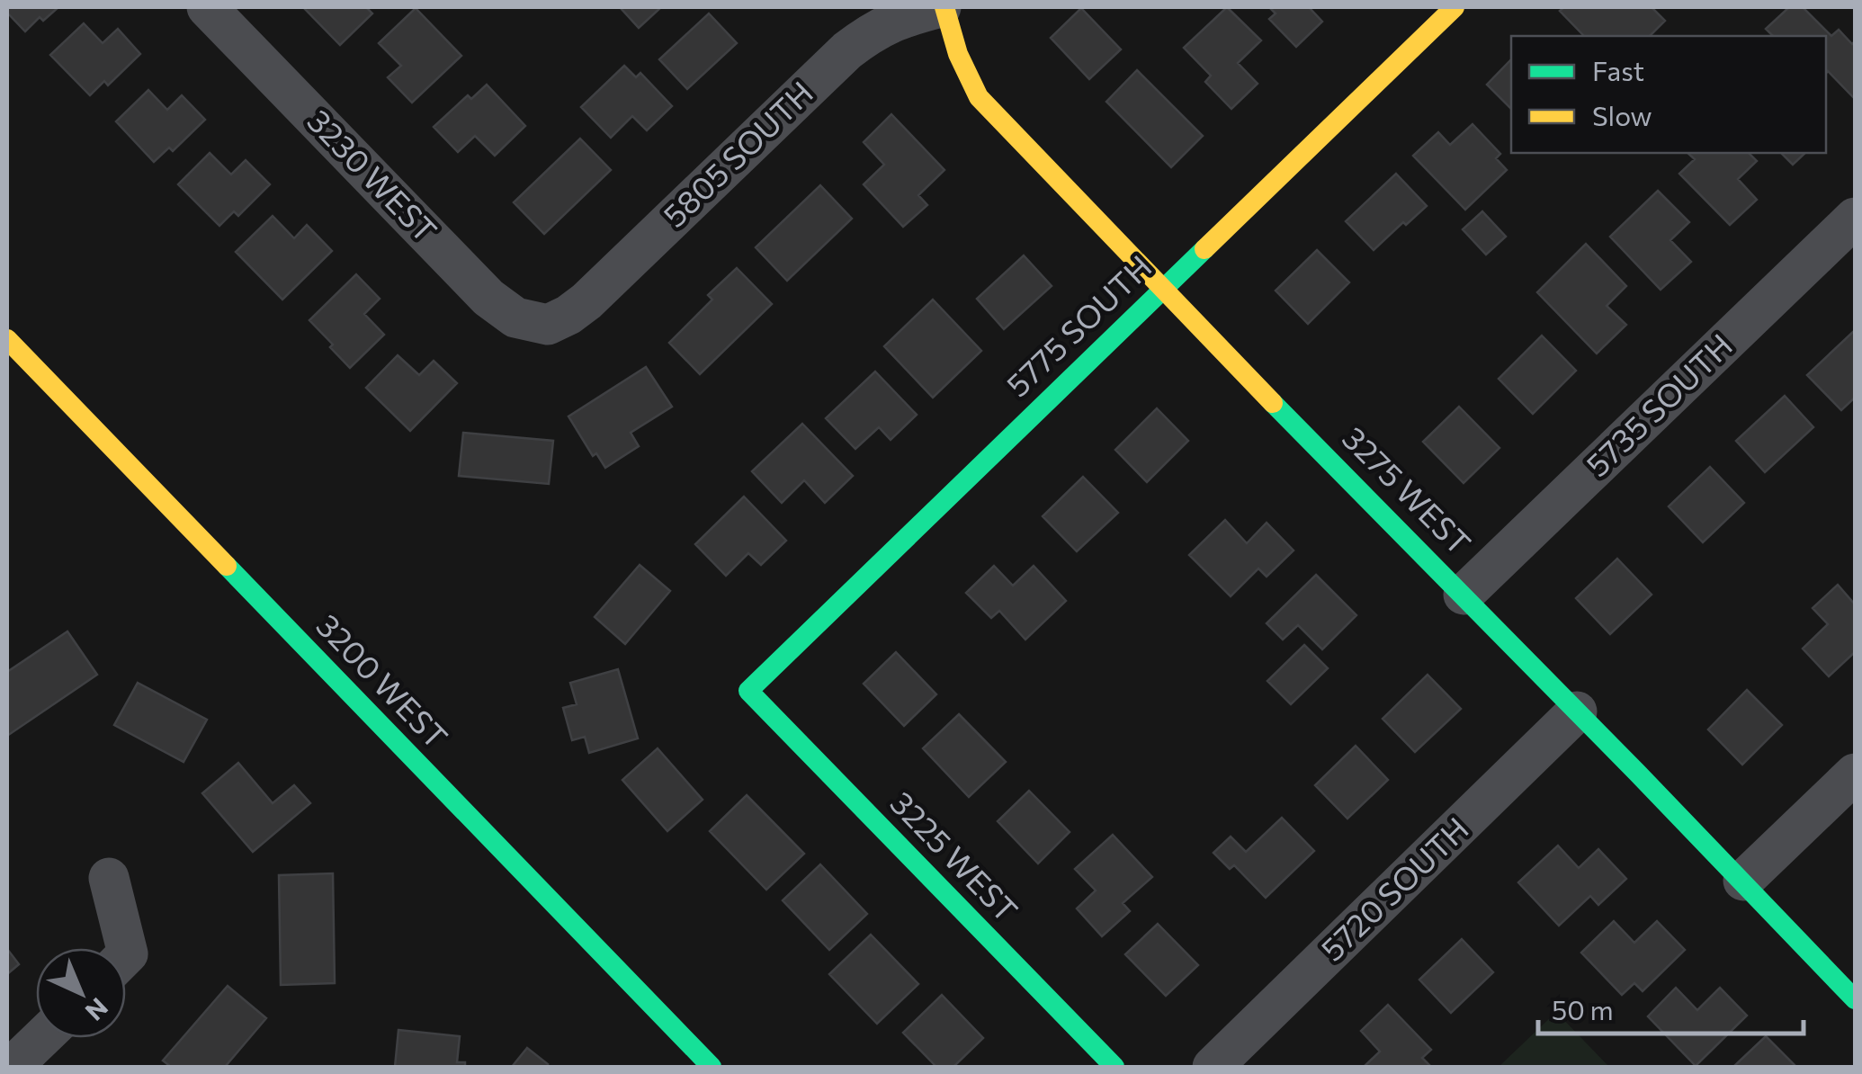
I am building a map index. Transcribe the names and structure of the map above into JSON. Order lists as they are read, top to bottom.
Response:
{
  "streets": {
    "street": [
      "5805 SOUTH",
      "3230 WEST",
      "5775 SOUTH",
      "5735 SOUTH",
      "3275 WEST",
      "3200 WEST",
      "3225 WEST",
      "5720 SOUTH"
    ]
  },
  "crossings": [
    ["5805 SOUTH", "3230 WEST"],
    ["5805 SOUTH", "3275 WEST"],
    ["5775 SOUTH", "3275 WEST"],
    ["5775 SOUTH", "3225 WEST"],
    ["5735 SOUTH", "3275 WEST"],
    ["3275 WEST", "5720 SOUTH"]
  ],
  "legend": ["Fast", "Slow"],
  "scale_bar": "50 m",
  "north": "bottom right"
}
